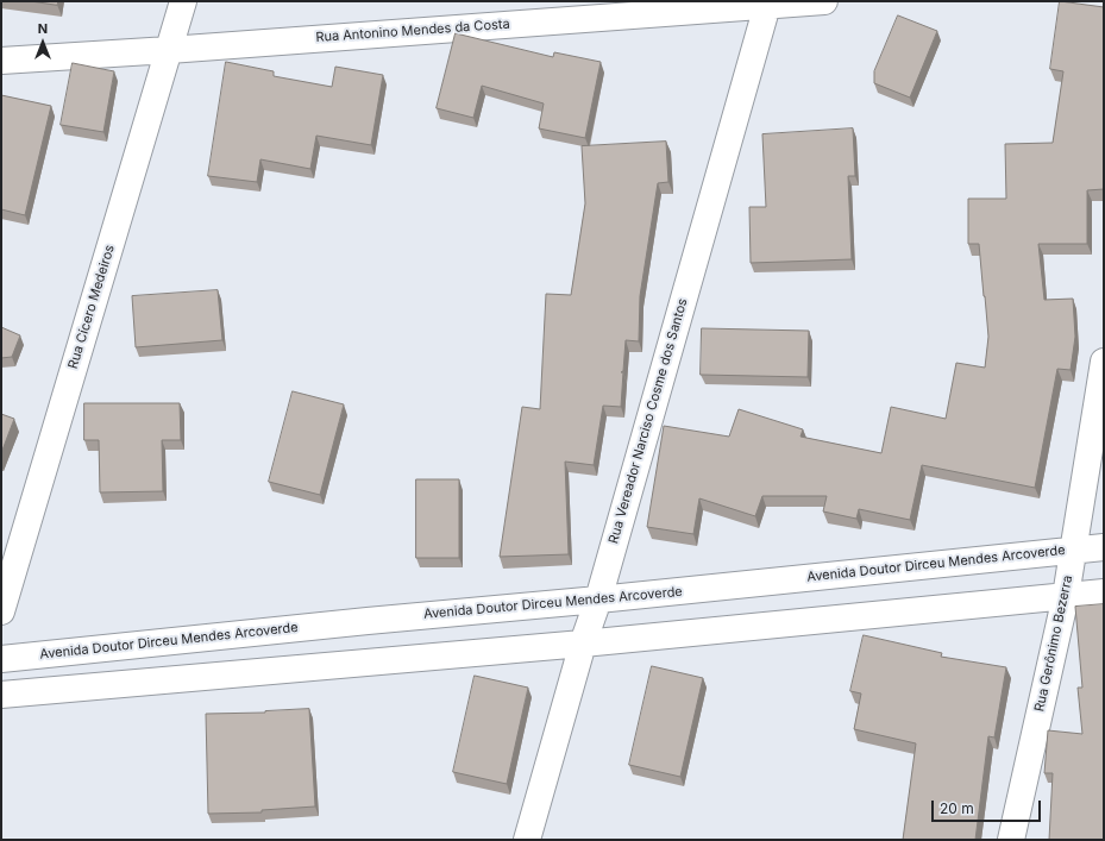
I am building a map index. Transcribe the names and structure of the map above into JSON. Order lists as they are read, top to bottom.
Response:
{
  "streets": {
    "street": [
      "Rua Antonino Mendes da Costa",
      "Rua Cícero Medeiros",
      "Rua Vereador Narciso Cosme dos Santos",
      "Avenida Doutor Dirceu Mendes Arcoverde",
      "Rua Gerônimo Bezerra"
    ]
  },
  "crossings": [
    ["Rua Antonino Mendes da Costa", "Rua Cícero Medeiros"],
    ["Rua Antonino Mendes da Costa", "Rua Vereador Narciso Cosme dos Santos"],
    ["Rua Vereador Narciso Cosme dos Santos", "Avenida Doutor Dirceu Mendes Arcoverde"],
    ["Avenida Doutor Dirceu Mendes Arcoverde", "Rua Gerônimo Bezerra"]
  ],
  "scale_bar": "20 m",
  "north": "top"
}
